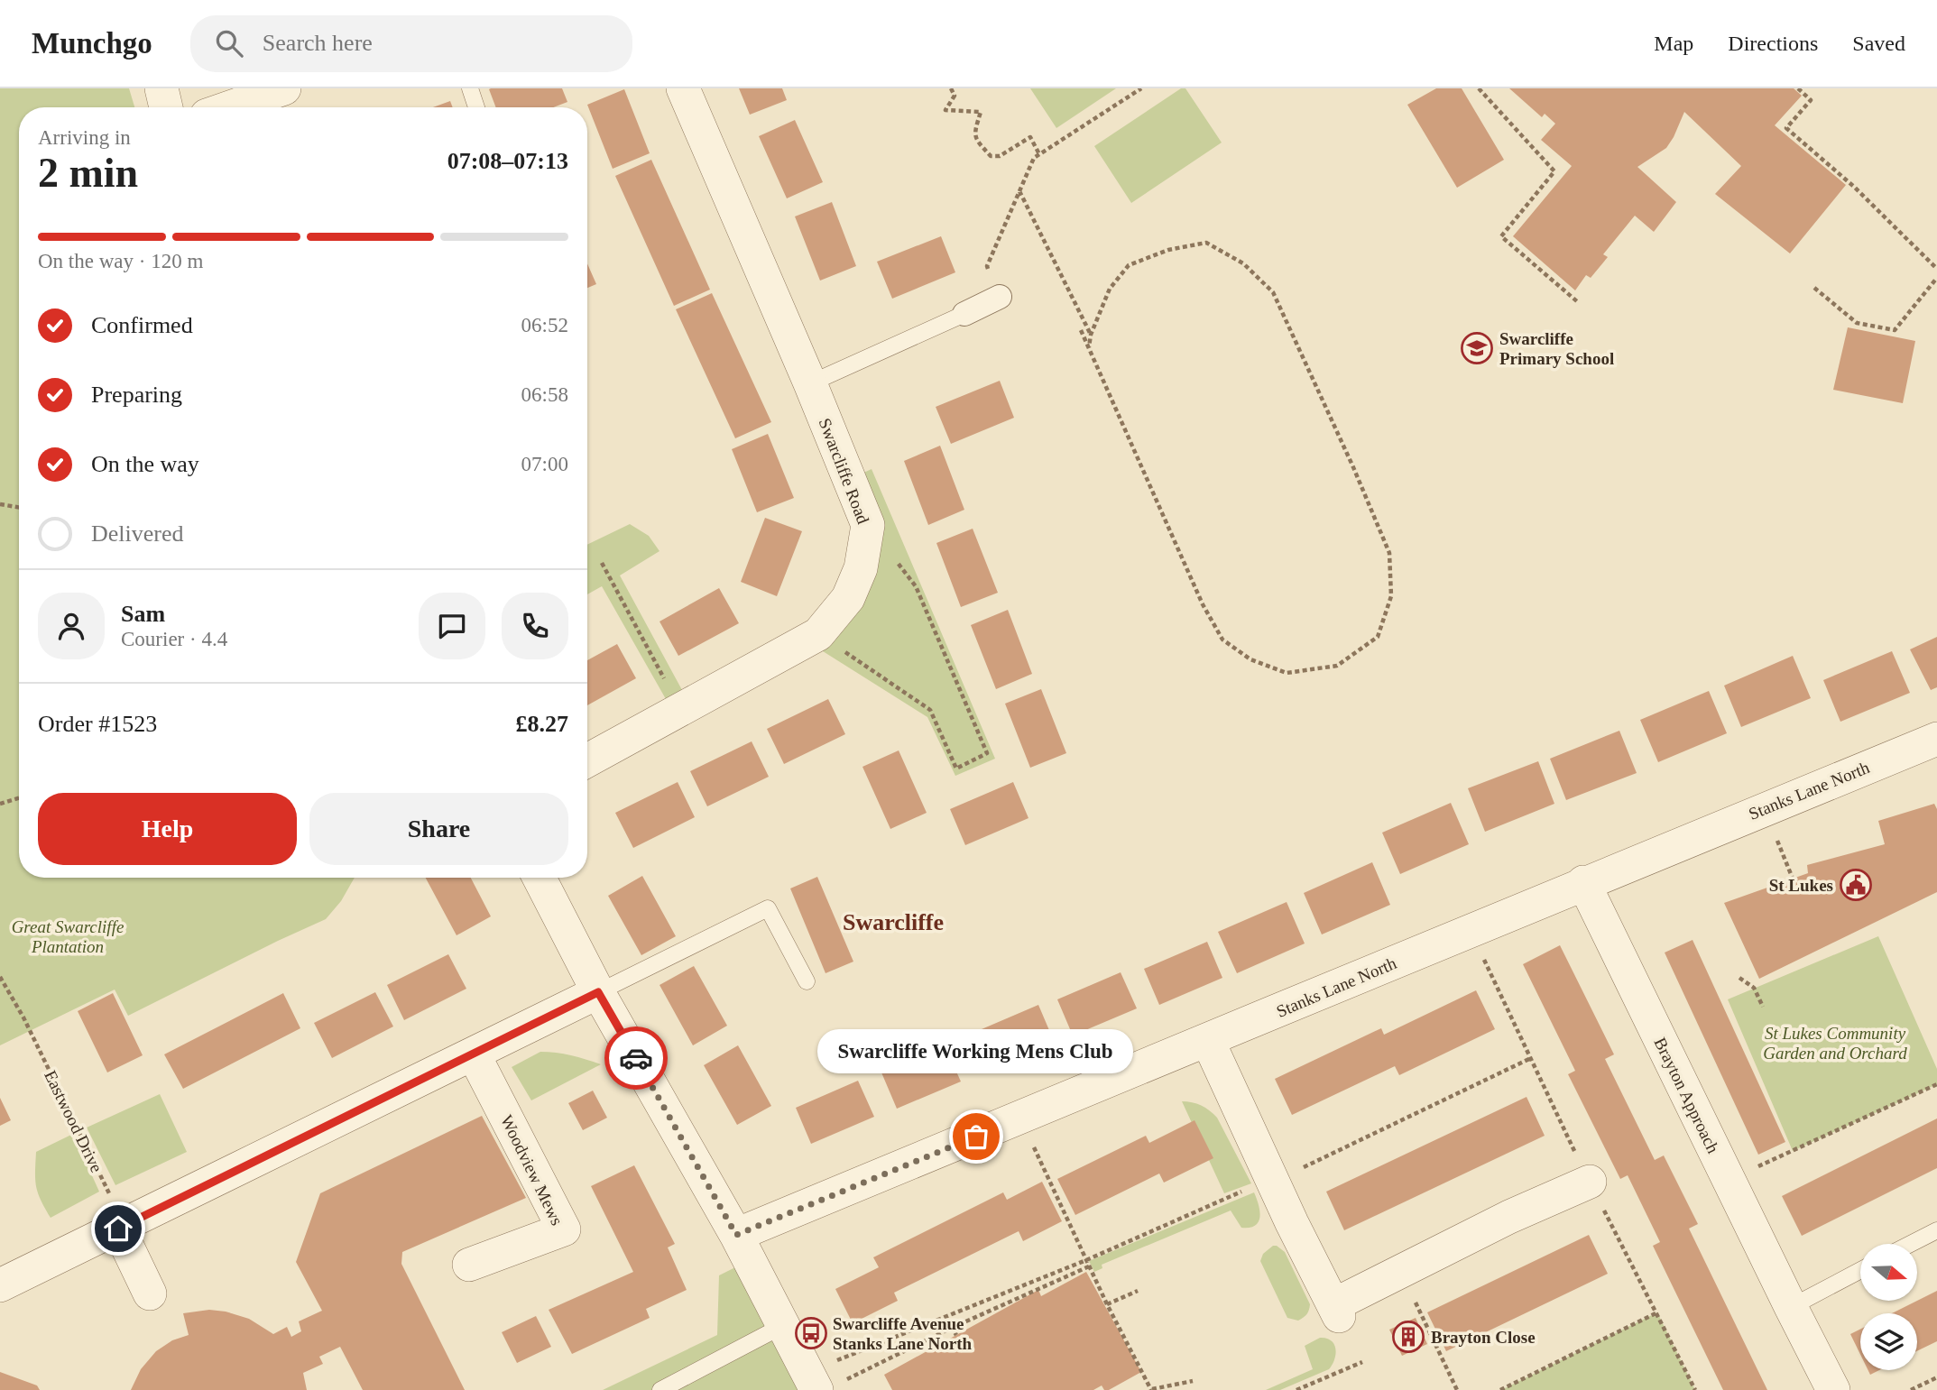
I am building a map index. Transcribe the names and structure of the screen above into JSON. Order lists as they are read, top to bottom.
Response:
{
  "streets": {
    "street": [
      "Swarcliffe Road",
      "Stanks Lane North",
      "Brayton Approach",
      "Woodview Mews"
    ],
    "path": ["Eastwood Drive"]
  },
  "crossings": [
    ["Stanks Lane North", "Brayton Approach"]
  ],
  "districts": ["Swarcliffe"],
  "parks": ["Great Swarcliffe Plantation", "St Lukes Community Garden and Orchard"],
  "places": {
    "school or university": ["Swarcliffe Primary School"],
    "public building": ["St Lukes"],
    "other": ["Swarcliffe Working Mens Club"],
    "bus stop": ["Swarcliffe Avenue Stanks Lane North"],
    "building": ["Brayton Close"]
  },
  "north": "right",
  "page": {
    "header": "Munchgo",
    "search": "Search here",
    "nav": ["Map", "Directions", "Saved"],
    "heading": ["2 min", "Arriving in", "07:08–07:13"],
    "panel": [
      "Sam",
      "Courier · 4.4",
      "Order #1523",
      "£8.27"
    ],
    "bar": "On the way · 120 m",
    "list": [
      ["Confirmed", "06:52"],
      ["Preparing", "06:58"],
      ["On the way", "07:00"],
      "Delivered"
    ],
    "buttons": ["Help", "Share"],
    "bubble": "Swarcliffe Working Mens Club"
  }
}
